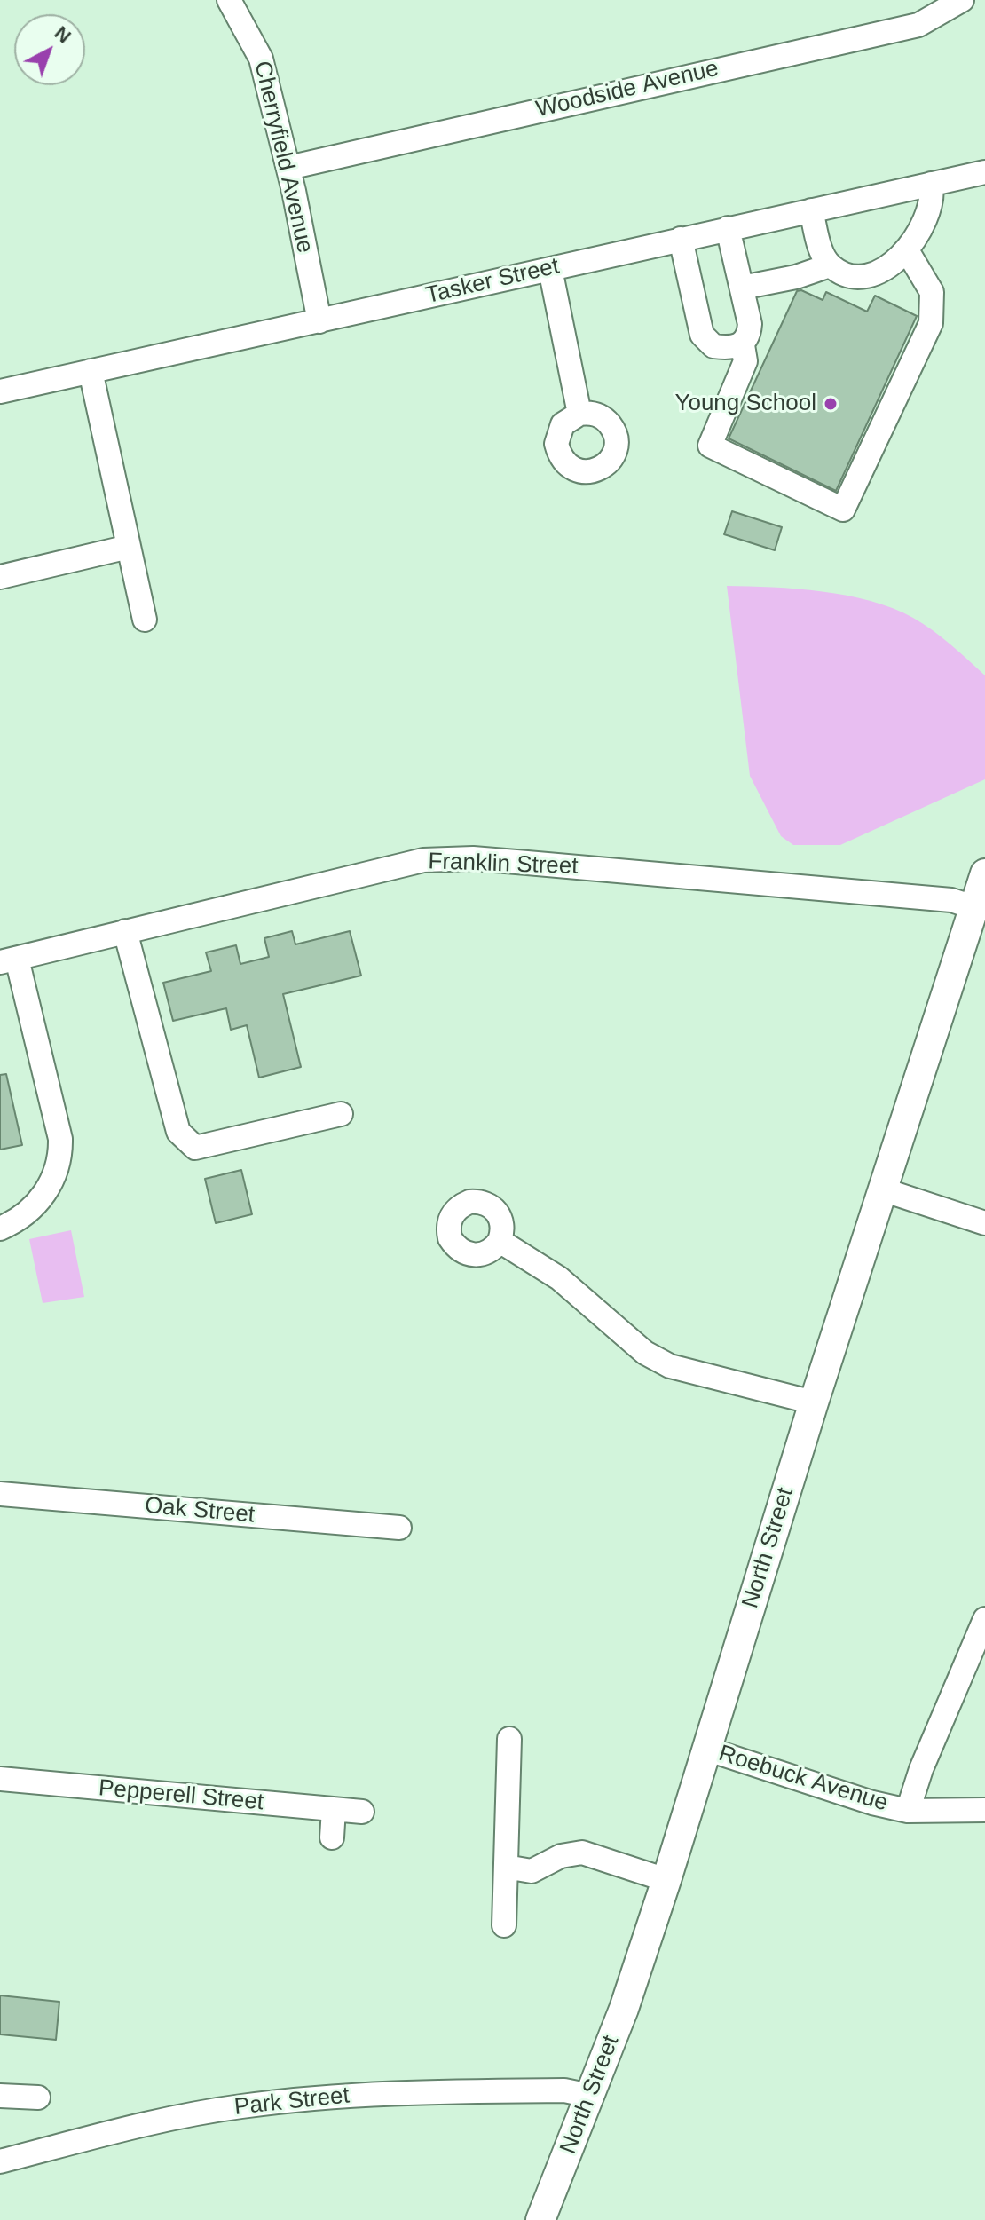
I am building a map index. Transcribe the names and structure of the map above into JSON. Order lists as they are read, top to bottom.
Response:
{
  "streets": {
    "main road": ["North Street"],
    "street": [
      "Woodside Avenue",
      "Cherryfield Avenue",
      "Tasker Street",
      "Franklin Street",
      "Oak Street",
      "Roebuck Avenue",
      "Pepperell Street",
      "Park Street"
    ]
  },
  "crossings": [
    ["Woodside Avenue", "Cherryfield Avenue"],
    ["Cherryfield Avenue", "Tasker Street"],
    ["Franklin Street", "North Street"],
    ["North Street", "Roebuck Avenue"],
    ["North Street", "Park Street"]
  ],
  "places": ["Young School"],
  "north": "top right"
}
